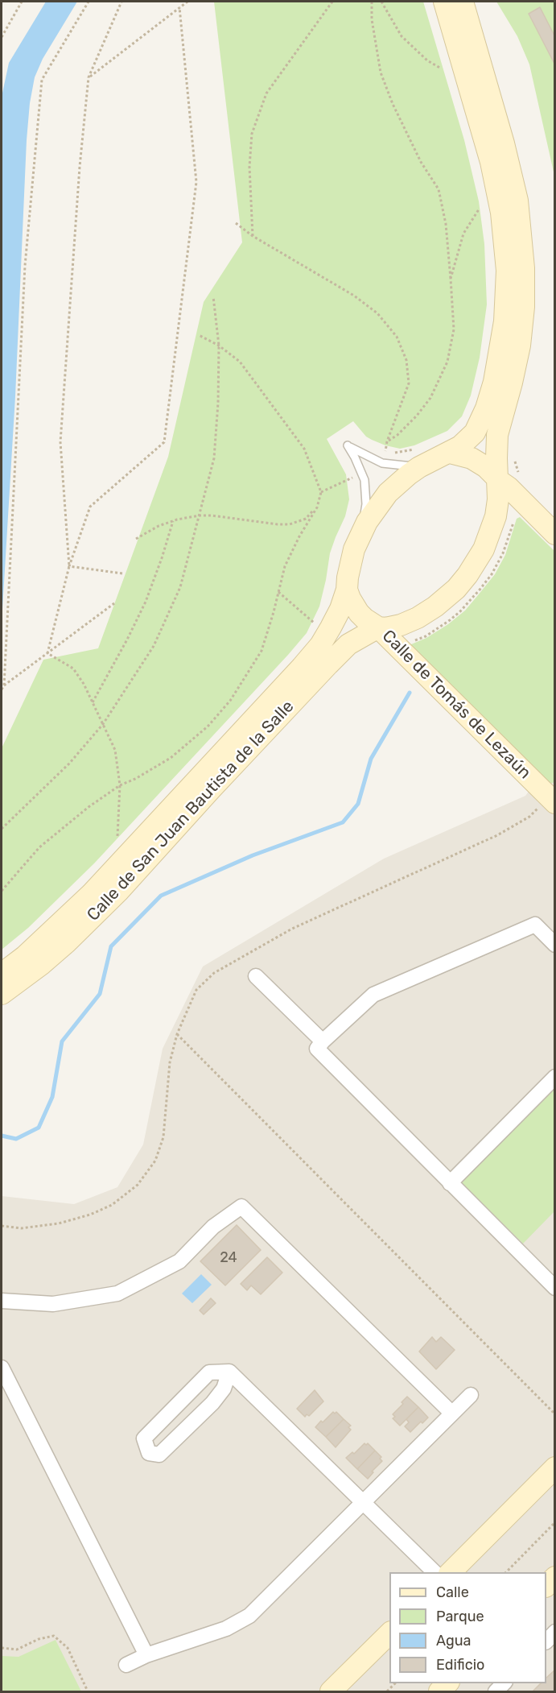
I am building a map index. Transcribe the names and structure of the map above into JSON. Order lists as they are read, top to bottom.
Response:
{
  "streets": {
    "main road": ["Calle de Tomás de Lezaún", "Calle de San Juan Bautista de la Salle"]
  },
  "crossings": [
    ["Calle de Tomás de Lezaún", "Calle de San Juan Bautista de la Salle"]
  ],
  "house_numbers": ["24"],
  "legend": [
    "Calle",
    "Parque",
    "Agua",
    "Edificio"
  ]
}
